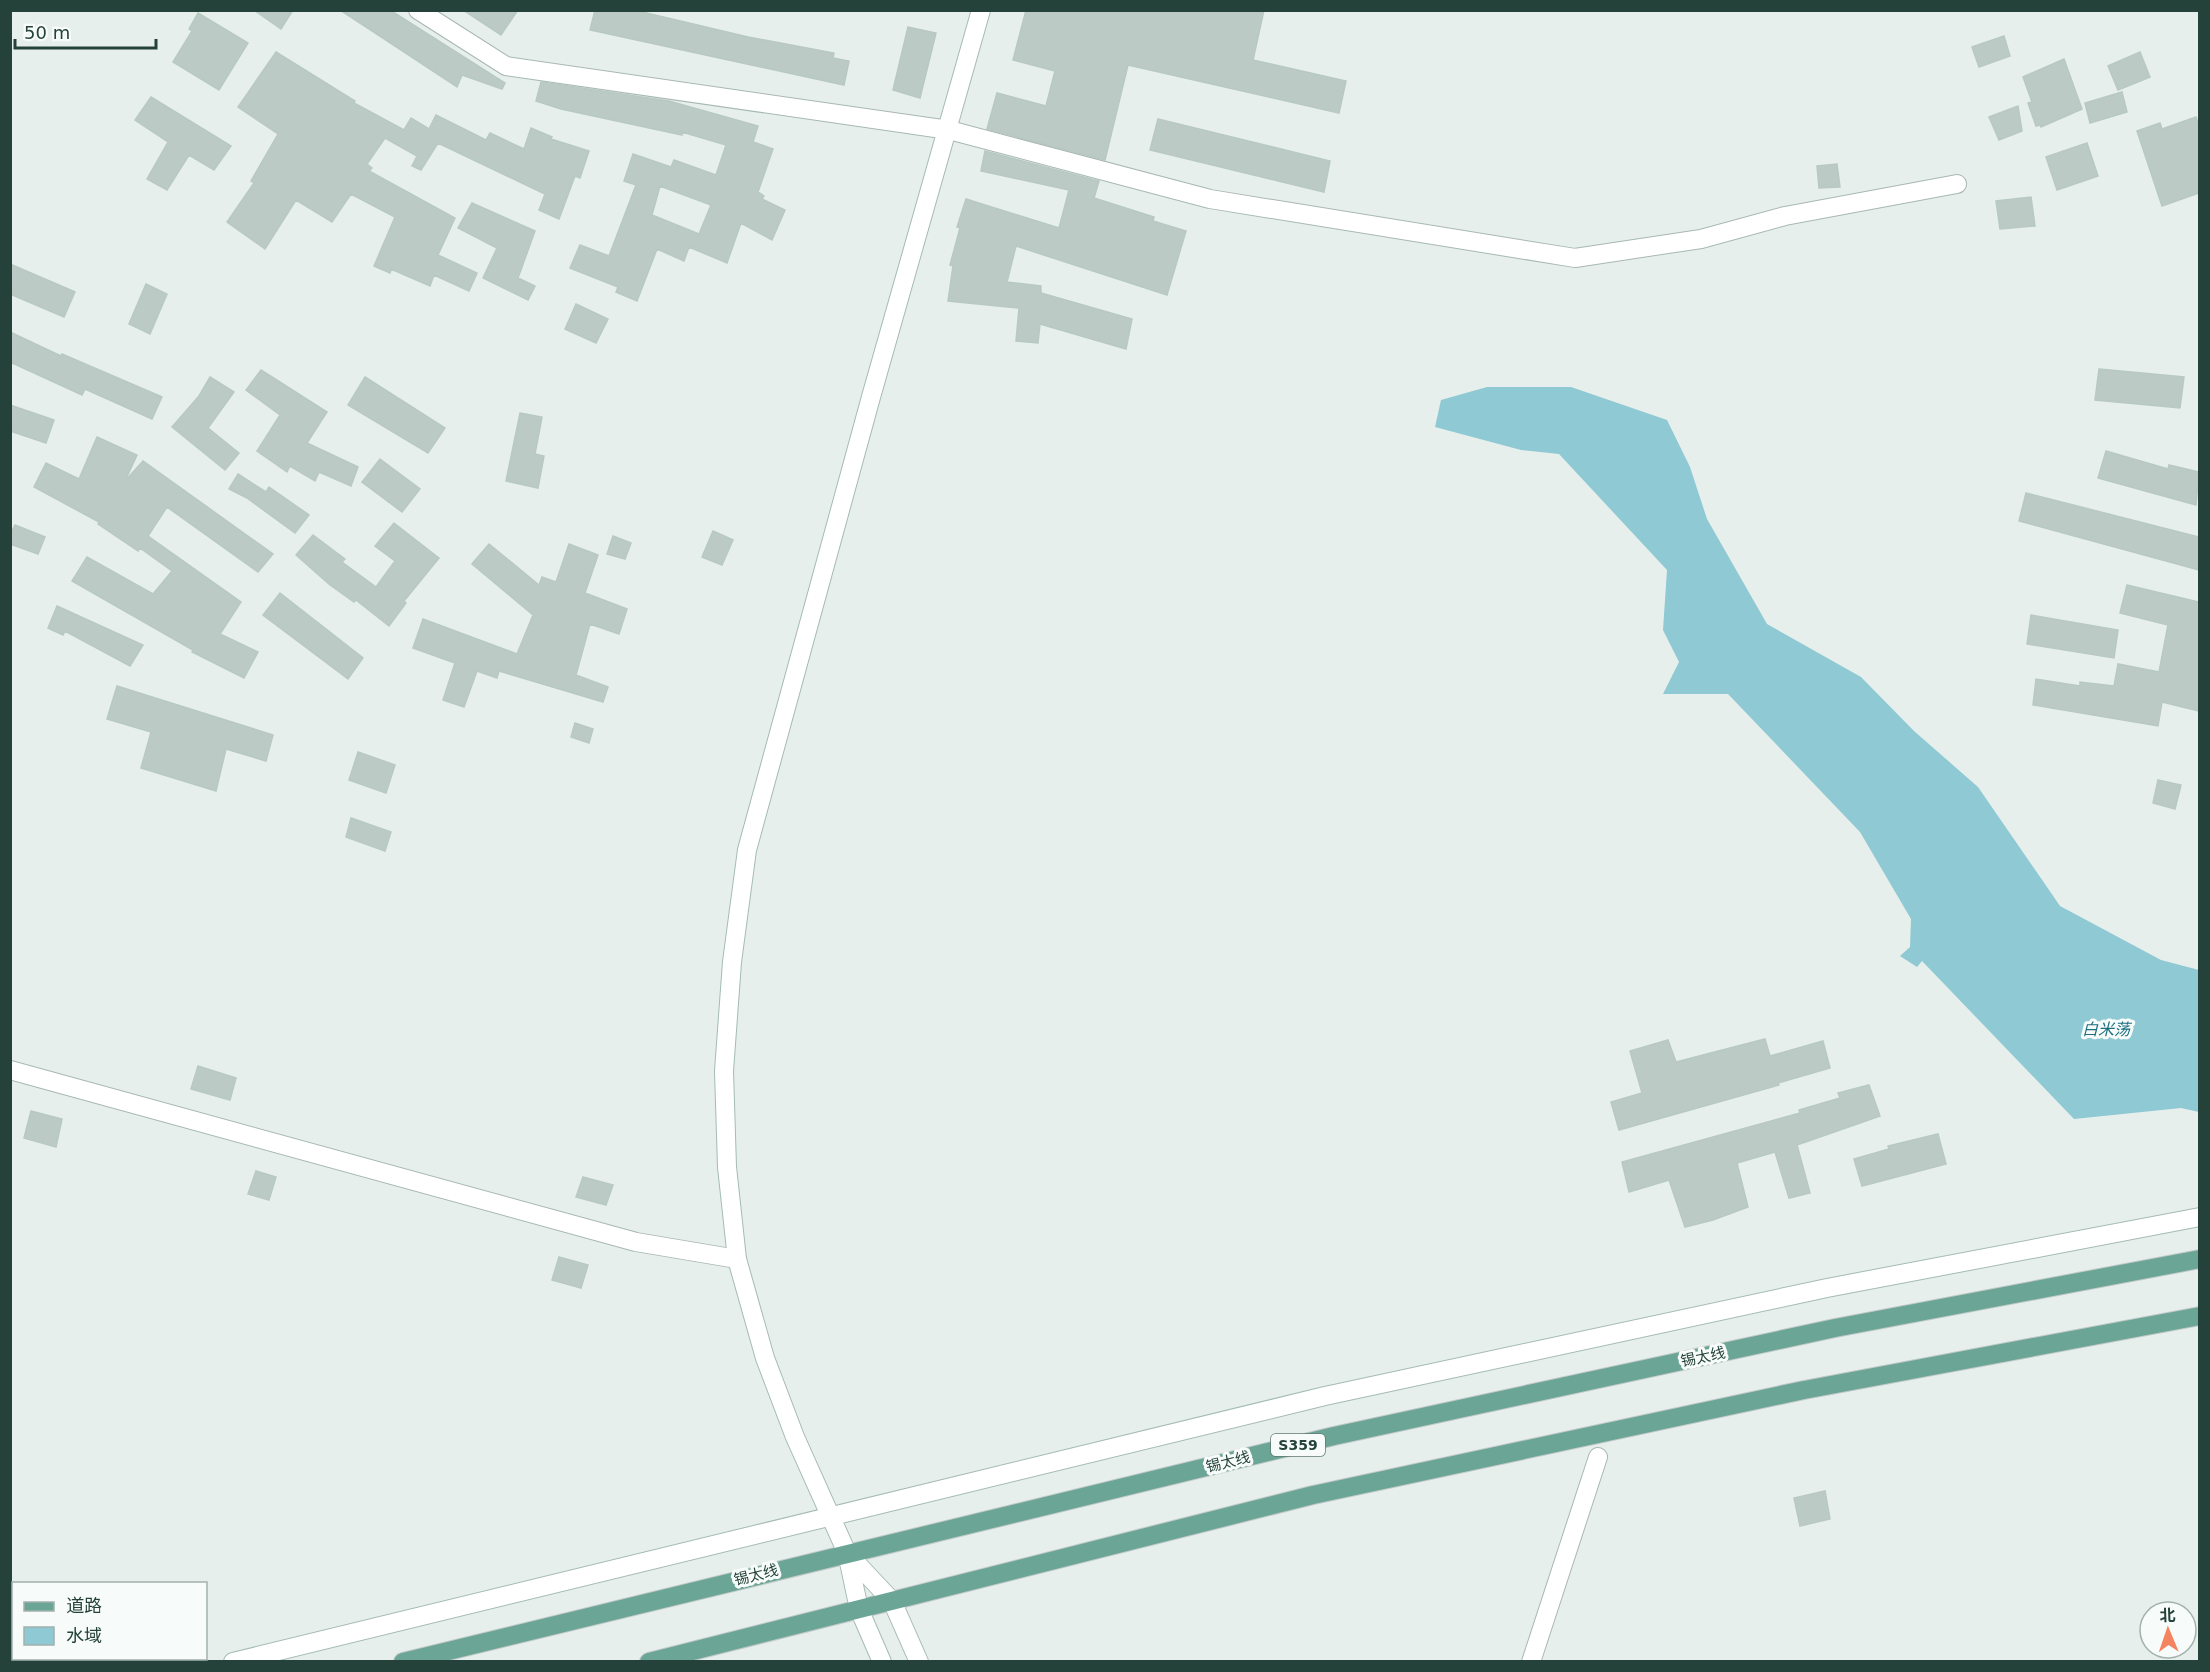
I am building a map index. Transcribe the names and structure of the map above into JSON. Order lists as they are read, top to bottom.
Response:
{
  "streets": {
    "main road": ["锡太线", "S359"]
  },
  "water": ["白米荡"],
  "legend": ["道路", "水域"],
  "scale_bar": "50 m",
  "north": "top"
}
